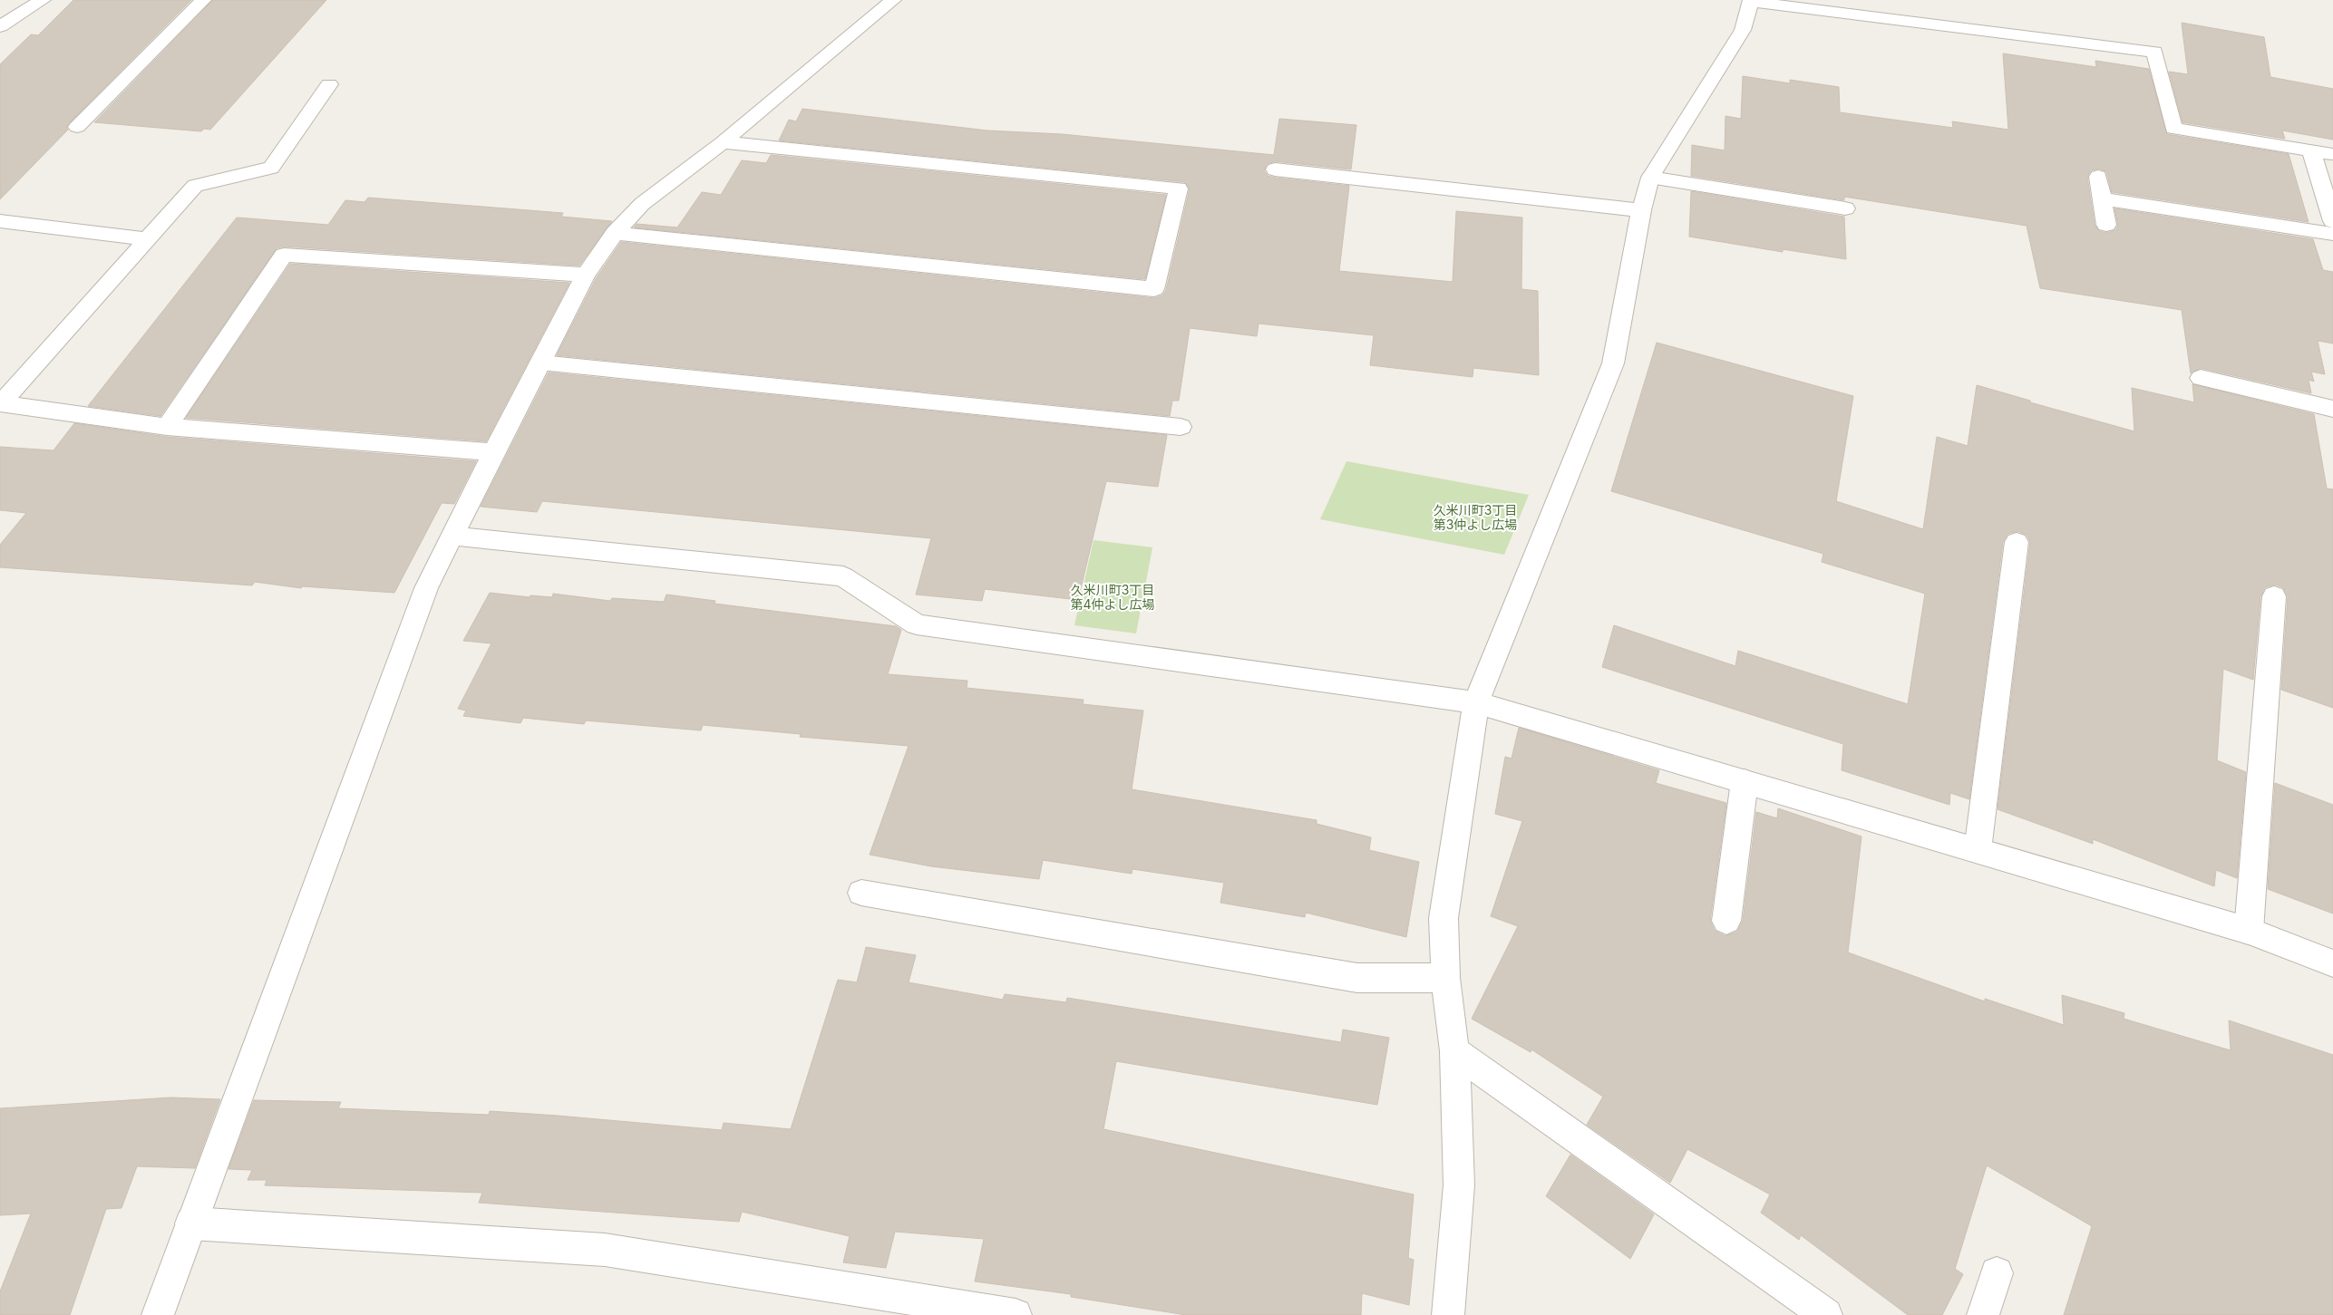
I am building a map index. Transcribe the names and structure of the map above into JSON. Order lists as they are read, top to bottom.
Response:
{
  "parks": ["久米川町3丁目 第3仲よし広場", "久米川町3丁目 第4仲よし広場"]
}
